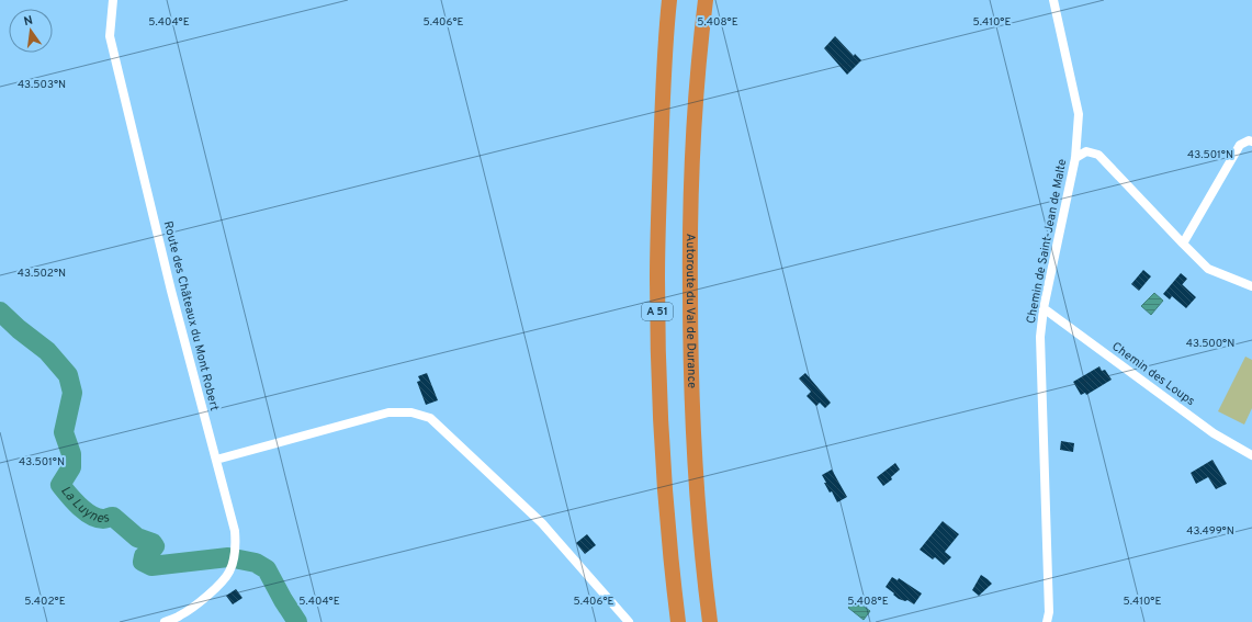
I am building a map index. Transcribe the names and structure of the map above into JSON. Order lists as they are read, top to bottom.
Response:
{
  "streets": {
    "highway": ["A 51", "Autoroute du Val de Durance"],
    "street": ["Chemin de Saint-Jean de Malte", "Route des Châteaux du Mont Robert", "Chemin des Loups"]
  },
  "crossings": [
    ["Chemin de Saint-Jean de Malte", "Chemin des Loups"]
  ],
  "water": ["La Luynes"],
  "north": "top",
  "coordinates": [
    "5.406°E",
    "5.404°E",
    "5.408°E",
    "5.410°E",
    "43.503°N",
    "43.501°N",
    "43.502°N",
    "43.500°N",
    "43.499°N",
    "5.402°E"
  ]
}
